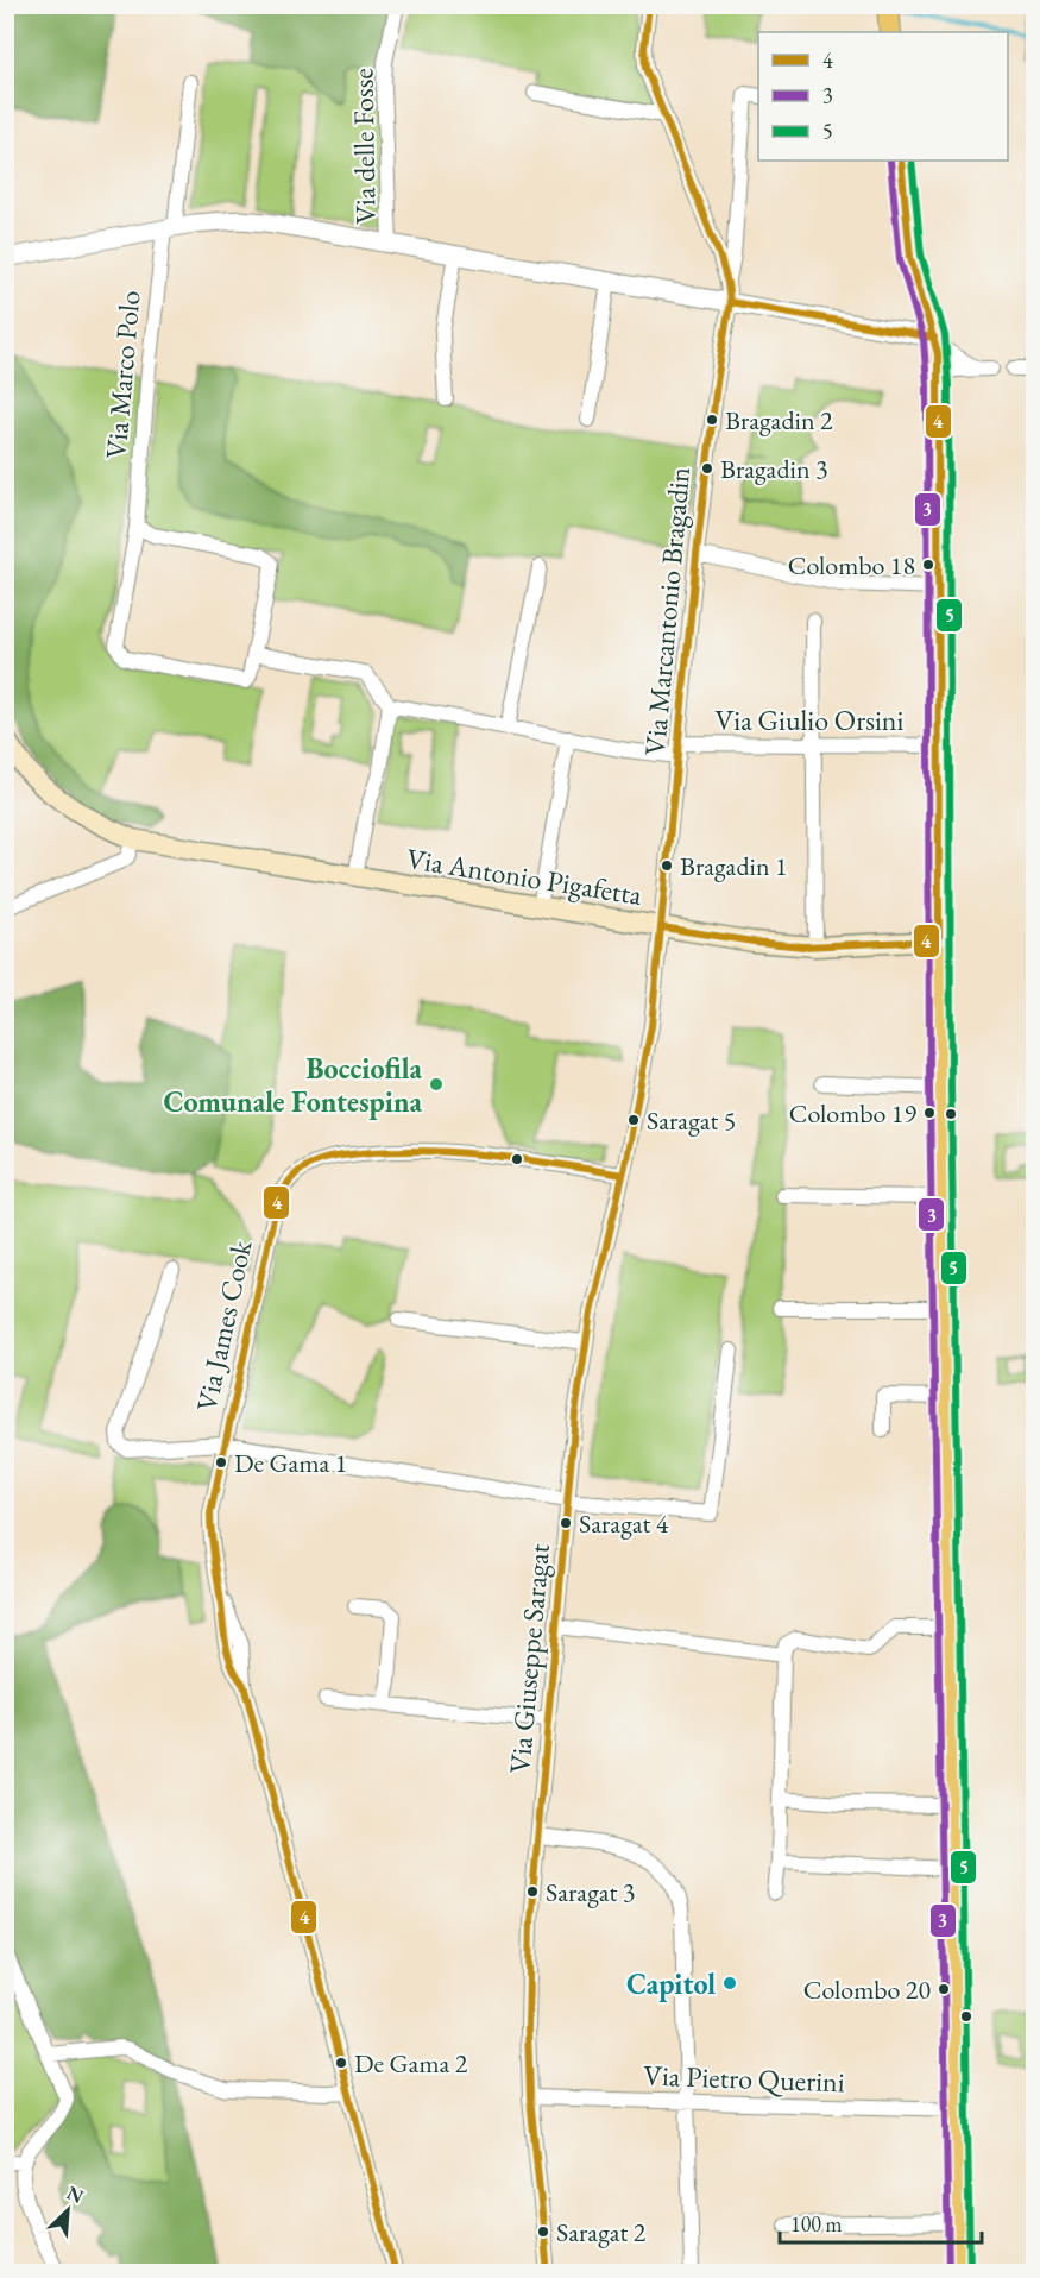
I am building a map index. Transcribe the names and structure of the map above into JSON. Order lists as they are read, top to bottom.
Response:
{
  "streets": {
    "main road": ["Via Antonio Pigafetta"],
    "street": [
      "Via delle Fosse",
      "Via Marco Polo",
      "Via Marcantonio Bragadin",
      "Via Giulio Orsini",
      "Via James Cook",
      "Via Giuseppe Saragat",
      "Via Pietro Querini"
    ]
  },
  "crossings": [
    ["Via Marcantonio Bragadin", "Via Giulio Orsini"],
    ["Via Marcantonio Bragadin", "Via Antonio Pigafetta"],
    ["Via Marcantonio Bragadin", "Via Giuseppe Saragat"],
    ["Via Antonio Pigafetta", "Via Giuseppe Saragat"],
    ["Via James Cook", "Via Giuseppe Saragat"],
    ["Via Giuseppe Saragat", "Via Pietro Querini"]
  ],
  "places": [
    "Bragadin 2",
    "Bragadin 3",
    "Colombo 18",
    "Bragadin 1",
    "Bocciofila Comunale Fontespina",
    "Colombo 19",
    "Saragat 5",
    "De Gama 1",
    "Saragat 4",
    "Saragat 3",
    "Capitol",
    "Colombo 20",
    "De Gama 2",
    "Saragat 2"
  ],
  "lines": ["transit line 4", "transit line 3", "transit line 5"],
  "legend": ["4", "3", "5"],
  "scale_bar": "100 m",
  "north": "top right"
}
